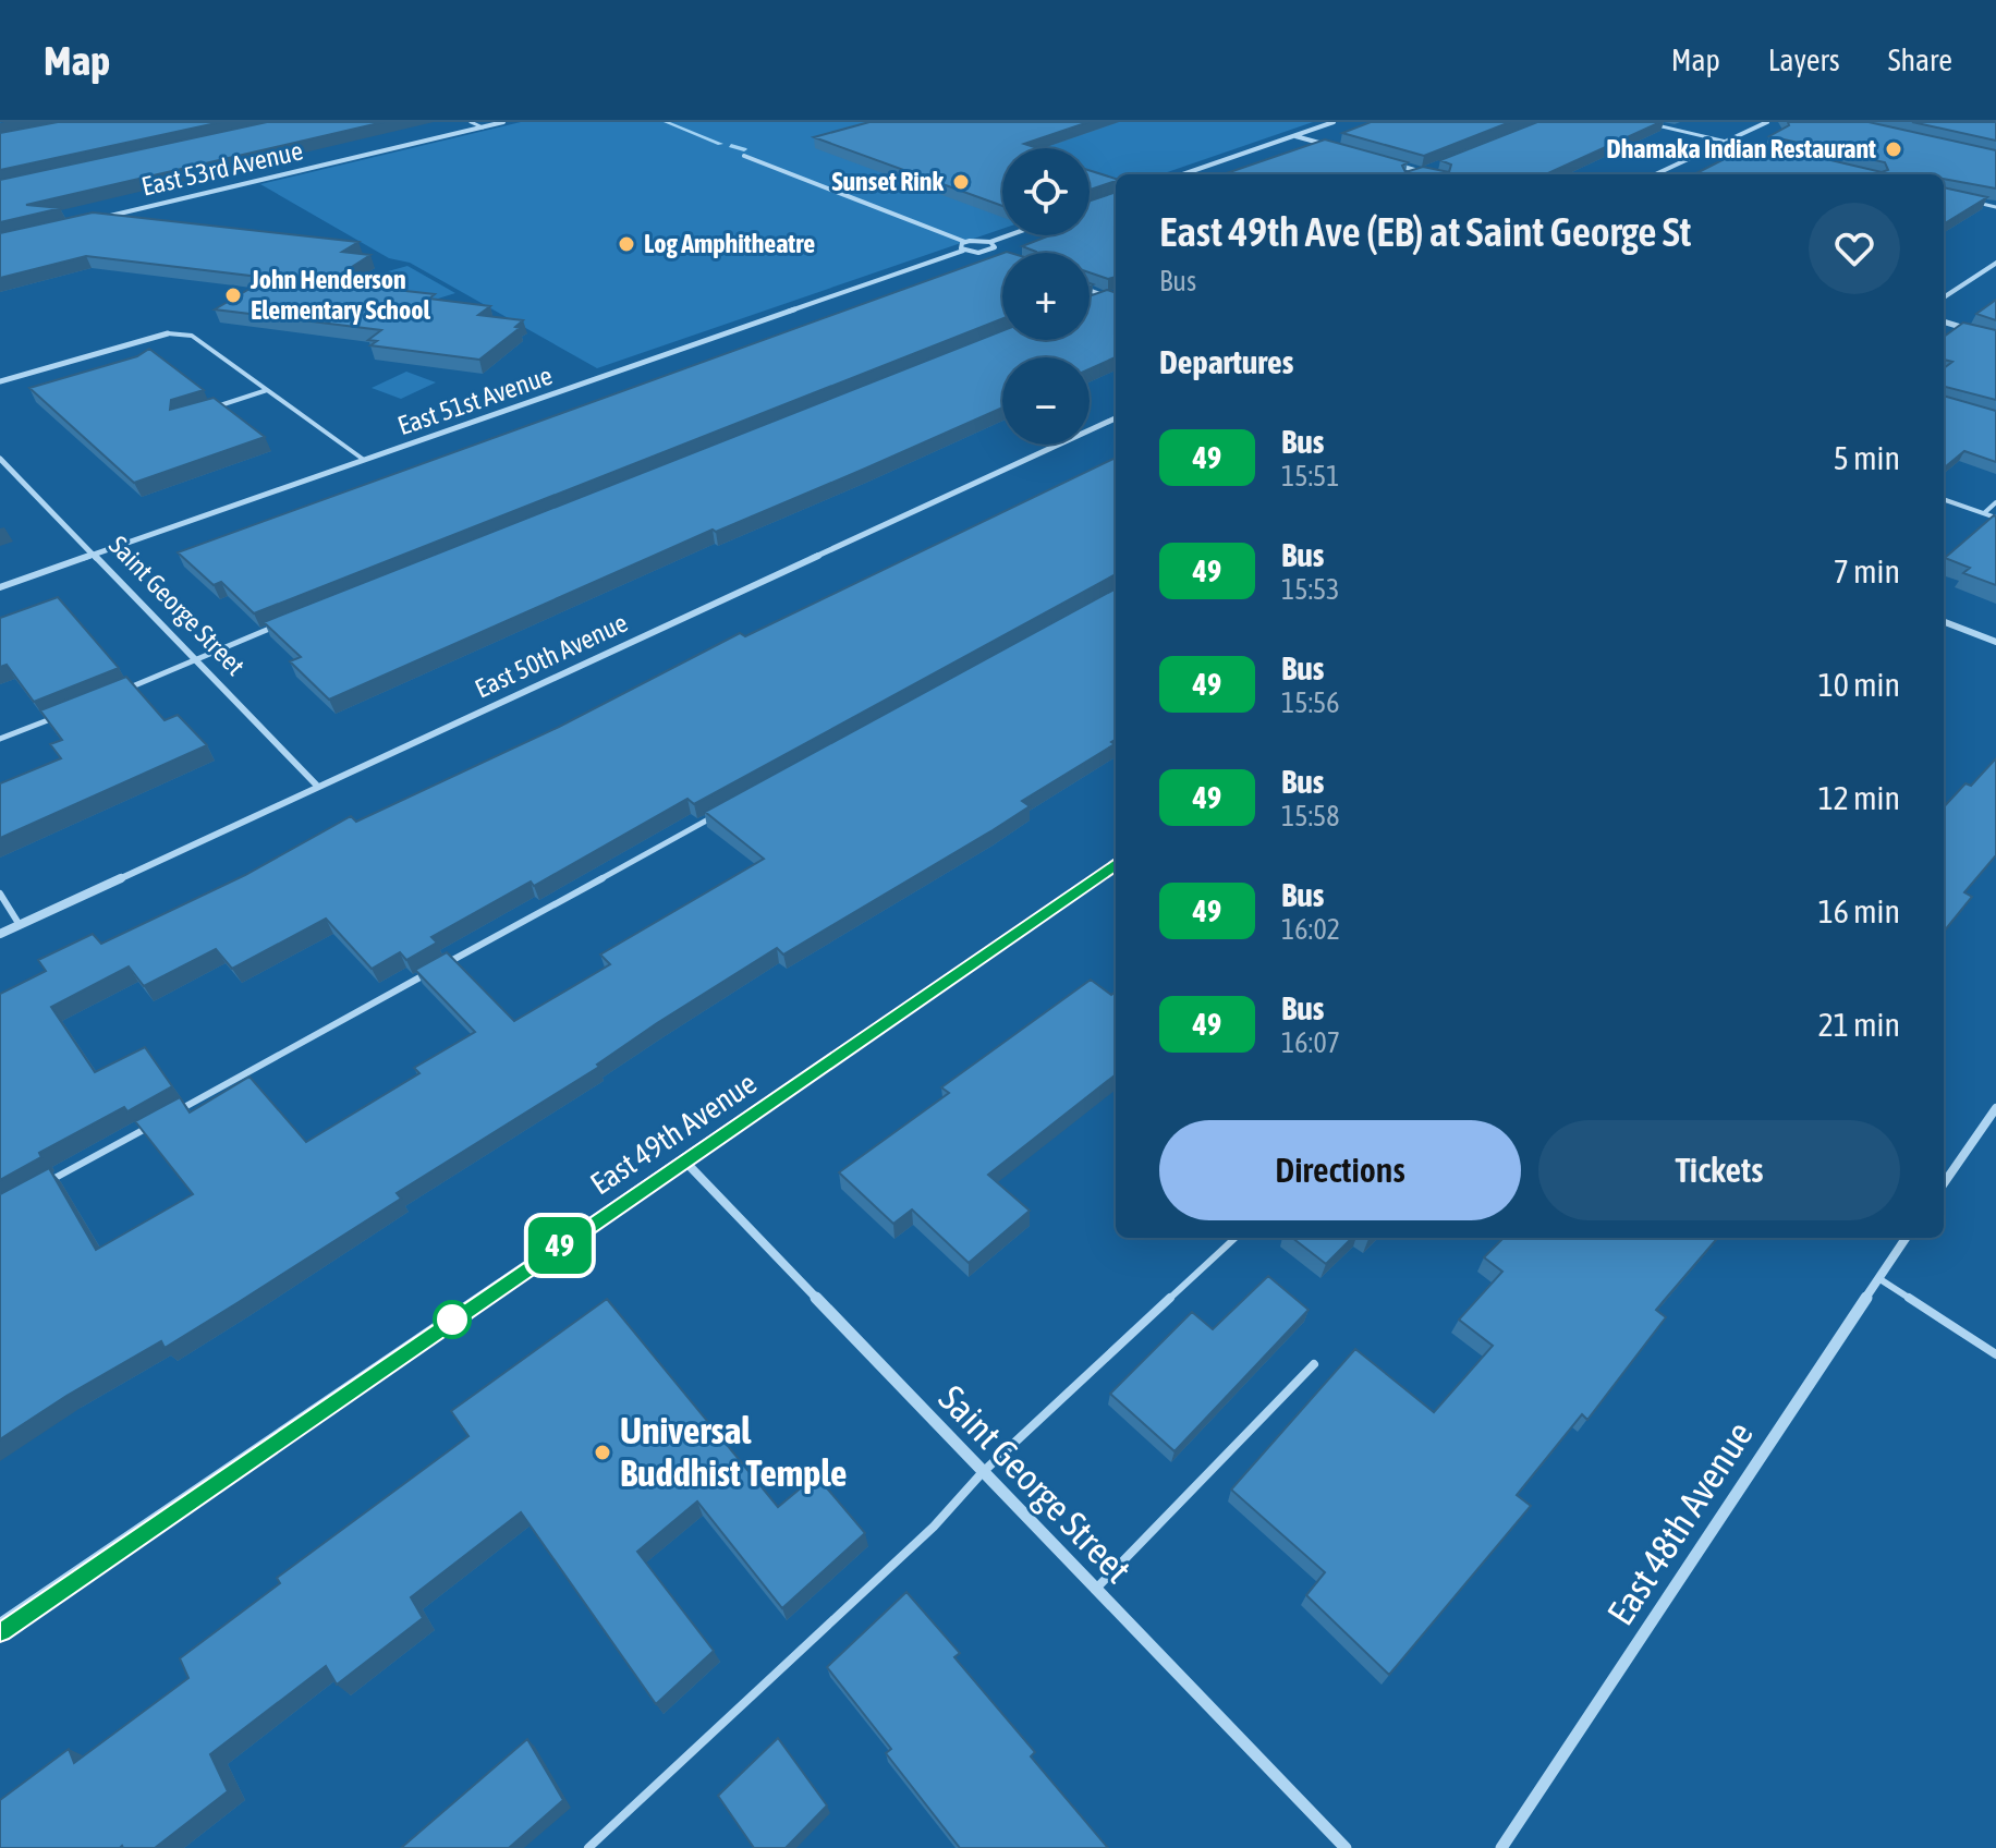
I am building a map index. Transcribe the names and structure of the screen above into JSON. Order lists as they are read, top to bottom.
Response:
{
  "streets": {
    "street": [
      "East 53rd Avenue",
      "East 51st Avenue",
      "Saint George Street",
      "East 50th Avenue",
      "East 49th Avenue",
      "East 48th Avenue"
    ]
  },
  "crossings": [
    ["East 51st Avenue", "Saint George Street"],
    ["Saint George Street", "East 50th Avenue"],
    ["Saint George Street", "East 49th Avenue"]
  ],
  "places": [
    "Dhamaka Indian Restaurant",
    "Sunset Rink",
    "Log Amphitheatre",
    "John Henderson Elementary School",
    "Universal Buddhist Temple"
  ],
  "lines": ["bus line 49"],
  "page": {
    "header": "Map",
    "nav": ["Map", "Layers", "Share"],
    "on_map": "49",
    "map_buttons": ["+", "−"],
    "heading": [
      ["East 49th Ave (EB) at Saint George St", "Bus"],
      "Departures"
    ],
    "list": [
      {
        "mark": "49",
        "name": "Bus",
        "note": "15:51",
        "value": "5 min"
      },
      {
        "mark": "49",
        "name": "Bus",
        "note": "15:53",
        "value": "7 min"
      },
      {
        "mark": "49",
        "name": "Bus",
        "note": "15:56",
        "value": "10 min"
      },
      {
        "mark": "49",
        "name": "Bus",
        "note": "15:58",
        "value": "12 min"
      },
      {
        "mark": "49",
        "name": "Bus",
        "note": "16:02",
        "value": "16 min"
      },
      {
        "mark": "49",
        "name": "Bus",
        "note": "16:07",
        "value": "21 min"
      }
    ],
    "buttons": ["Directions", "Tickets"]
  }
}
